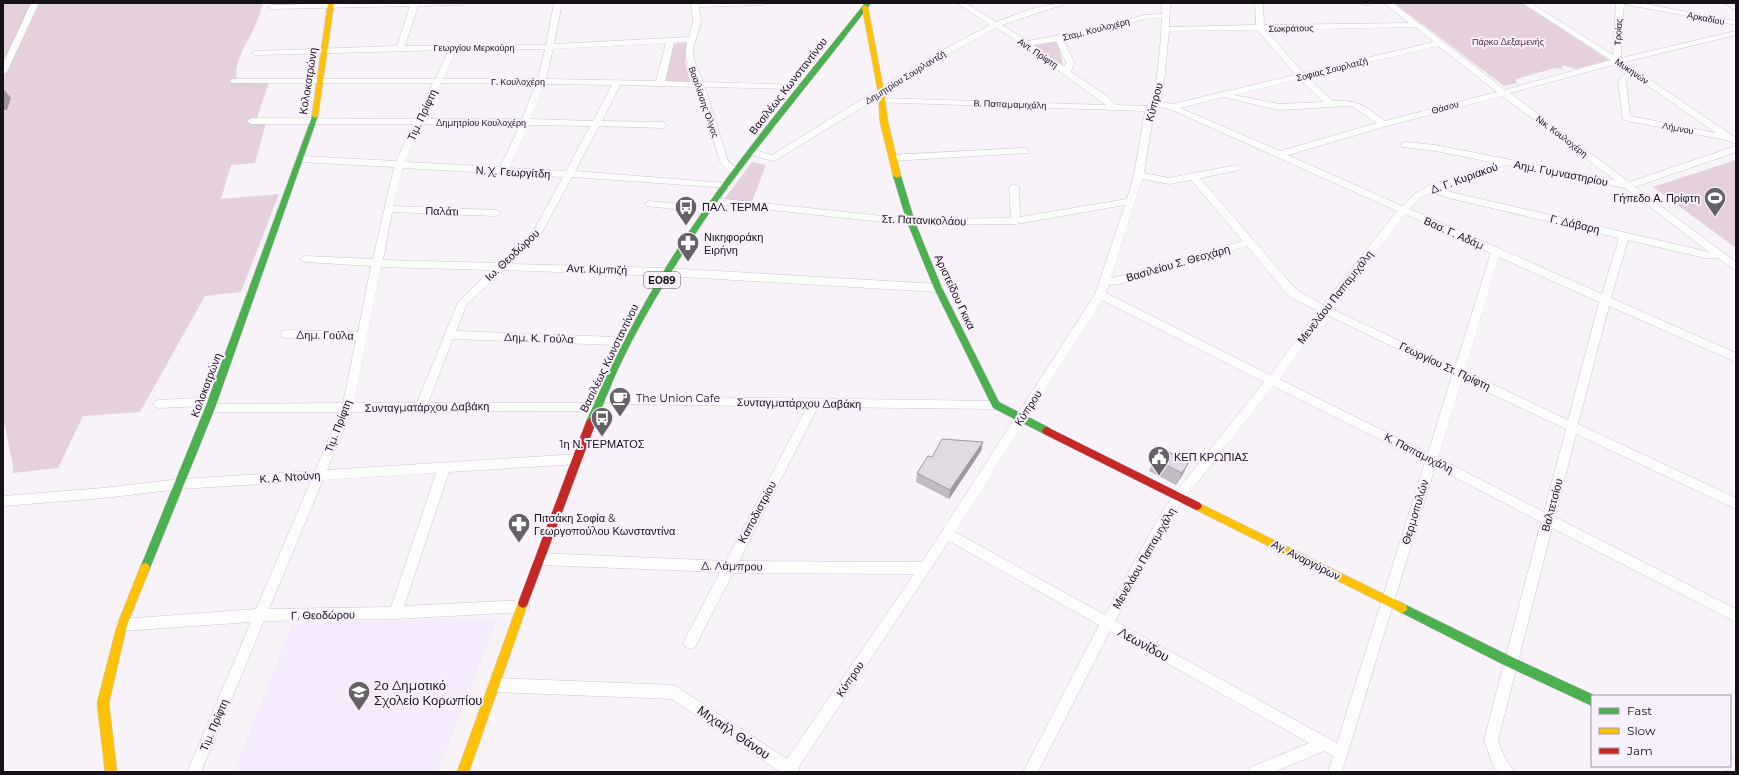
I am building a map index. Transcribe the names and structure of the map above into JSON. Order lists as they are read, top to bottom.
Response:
{
  "streets": {
    "street": [
      "Αρκαδίου",
      "Σωκράτους",
      "Σταμ. Κουλοχέρη",
      "Τροίας",
      "Γεωργίου Μερκούρη",
      "Αντ. Πρίφτη",
      "Σοφιας Σουρλατζή",
      "Μυκηνών",
      "Δημητρίου Σουρλαντζή",
      "Κολοκοτρώνη",
      "Γ. Κουλοχέρη",
      "Βασιλέως Κωνσταντίνου",
      "Βασιλίσσης Όλγας",
      "Κύπρου",
      "Β. Παπαμαμιχάλη",
      "Θάσου",
      "Τιμ. Πρίφτη",
      "Δημητρίου Κουλοχέρη",
      "Λήμνου",
      "Νικ. Κουλοχέρη",
      "Ν. Χ. Γεωργίτδη",
      "Αημ. Γυμναστηρίου",
      "Δ. Γ. Κυριακού",
      "Παλάτι",
      "Στ. Πατανικολάου",
      "Γ. Δάβαρη",
      "Βασ. Γ. Αδάμ",
      "Ιω. Θεοδώρου",
      "Βασιλείου Σ. Θεοχάρη",
      "Αντ. Κιμπιζή",
      "ΕΟ89",
      "Αριστείδου Γκικα",
      "Μενελάου Παπαμιχάλη",
      "Δημ. Γούλα",
      "Δημ. Κ. Γούλα",
      "Γεωργίου Στ. Πρίφτη",
      "Συνταγματάρχου Δαβάκη",
      "Κ. Παπαμιχάλη",
      "Κ. Α. Ντούνη",
      "Βαλτετσίου",
      "Καποδιστρίου",
      "Θερμοπυλών",
      "Αγ. Αναργύρων",
      "Δ. Λάμπρου",
      "Γ. Θεοδώρου",
      "Λεωνίδου",
      "Μιχαήλ Θάνου"
    ]
  },
  "crossings": [
    ["Σωκράτους", "Κύπρου"],
    ["Σωκράτους", "Νικ. Κουλοχέρη"],
    ["Σταμ. Κουλοχέρη", "Αντ. Πρίφτη"],
    ["Σταμ. Κουλοχέρη", "Κύπρου"],
    ["Τροίας", "Μυκηνών"],
    ["Τροίας", "Θάσου"],
    ["Γεωργίου Μερκούρη", "Κολοκοτρώνη"],
    ["Γεωργίου Μερκούρη", "Βασιλίσσης Όλγας"],
    ["Γεωργίου Μερκούρη", "Τιμ. Πρίφτη"],
    ["Αντ. Πρίφτη", "Δημητρίου Σουρλαντζή"],
    ["Αντ. Πρίφτη", "Β. Παπαμαμιχάλη"],
    ["Σοφιας Σουρλατζή", "Νικ. Κουλοχέρη"],
    ["Μυκηνών", "Θάσου"],
    ["Μυκηνών", "Λήμνου"],
    ["Δημητρίου Σουρλαντζή", "Βασιλέως Κωνσταντίνου"],
    ["Δημητρίου Σουρλαντζή", "Β. Παπαμαμιχάλη"],
    ["Δημητρίου Σουρλαντζή", "Αριστείδου Γκικα"],
    ["Κολοκοτρώνη", "Γ. Κουλοχέρη"],
    ["Κολοκοτρώνη", "Δημητρίου Κουλοχέρη"],
    ["Κολοκοτρώνη", "Ν. Χ. Γεωργίτδη"],
    ["Κολοκοτρώνη", "Συνταγματάρχου Δαβάκη"],
    ["Κολοκοτρώνη", "Κ. Α. Ντούνη"],
    ["Κολοκοτρώνη", "Γ. Θεοδώρου"],
    ["Γ. Κουλοχέρη", "Βασιλέως Κωνσταντίνου"],
    ["Γ. Κουλοχέρη", "Βασιλίσσης Όλγας"],
    ["Γ. Κουλοχέρη", "Τιμ. Πρίφτη"],
    ["Γ. Κουλοχέρη", "Ιω. Θεοδώρου"],
    ["Βασιλέως Κωνσταντίνου", "Βασιλίσσης Όλγας"],
    ["Βασιλέως Κωνσταντίνου", "Ν. Χ. Γεωργίτδη"],
    ["Βασιλέως Κωνσταντίνου", "Στ. Πατανικολάου"],
    ["Βασιλέως Κωνσταντίνου", "Αντ. Κιμπιζή"],
    ["Βασιλέως Κωνσταντίνου", "Αριστείδου Γκικα"],
    ["Βασιλέως Κωνσταντίνου", "Δημ. Κ. Γούλα"],
    ["Βασιλέως Κωνσταντίνου", "Συνταγματάρχου Δαβάκη"],
    ["Βασιλέως Κωνσταντίνου", "Κ. Α. Ντούνη"],
    ["Βασιλέως Κωνσταντίνου", "Δ. Λάμπρου"],
    ["Βασιλέως Κωνσταντίνου", "Γ. Θεοδώρου"],
    ["Βασιλέως Κωνσταντίνου", "Μιχαήλ Θάνου"],
    ["Κύπρου", "Β. Παπαμαμιχάλη"],
    ["Κύπρου", "Στ. Πατανικολάου"],
    ["Κύπρου", "Βασιλείου Σ. Θεοχάρη"],
    ["Κύπρου", "Κ. Παπαμιχάλη"],
    ["Κύπρου", "Αγ. Αναργύρων"],
    ["Κύπρου", "Δ. Λάμπρου"],
    ["Κύπρου", "Λεωνίδου"],
    ["Κύπρου", "Μιχαήλ Θάνου"],
    ["Β. Παπαμαμιχάλη", "Αριστείδου Γκικα"],
    ["Θάσου", "Νικ. Κουλοχέρη"],
    ["Θάσου", "Βασ. Γ. Αδάμ"],
    ["Τιμ. Πρίφτη", "Δημητρίου Κουλοχέρη"],
    ["Τιμ. Πρίφτη", "Ν. Χ. Γεωργίτδη"],
    ["Τιμ. Πρίφτη", "Παλάτι"],
    ["Τιμ. Πρίφτη", "Αντ. Κιμπιζή"],
    ["Τιμ. Πρίφτη", "Δημ. Γούλα"],
    ["Τιμ. Πρίφτη", "Συνταγματάρχου Δαβάκη"],
    ["Τιμ. Πρίφτη", "Κ. Α. Ντούνη"],
    ["Τιμ. Πρίφτη", "Γ. Θεοδώρου"],
    ["Δημητρίου Κουλοχέρη", "Ιω. Θεοδώρου"],
    ["Νικ. Κουλοχέρη", "Αημ. Γυμναστηρίου"],
    ["Νικ. Κουλοχέρη", "Γ. Δάβαρη"],
    ["Ν. Χ. Γεωργίτδη", "Ιω. Θεοδώρου"],
    ["Αημ. Γυμναστηρίου", "Δ. Γ. Κυριακού"],
    ["Δ. Γ. Κυριακού", "Γ. Δάβαρη"],
    ["Δ. Γ. Κυριακού", "Βασ. Γ. Αδάμ"],
    ["Δ. Γ. Κυριακού", "Μενελάου Παπαμιχάλη"],
    ["Στ. Πατανικολάου", "Αριστείδου Γκικα"],
    ["Γ. Δάβαρη", "Βαλτετσίου"],
    ["Βασ. Γ. Αδάμ", "Μενελάου Παπαμιχάλη"],
    ["Βασ. Γ. Αδάμ", "Βαλτετσίου"],
    ["Βασ. Γ. Αδάμ", "Θερμοπυλών"],
    ["Ιω. Θεοδώρου", "Αντ. Κιμπιζή"],
    ["Ιω. Θεοδώρου", "Δημ. Κ. Γούλα"],
    ["Ιω. Θεοδώρου", "Συνταγματάρχου Δαβάκη"],
    ["Βασιλείου Σ. Θεοχάρη", "Γεωργίου Στ. Πρίφτη"],
    ["Αντ. Κιμπιζή", "Αριστείδου Γκικα"],
    ["Αριστείδου Γκικα", "Συνταγματάρχου Δαβάκη"],
    ["Μενελάου Παπαμιχάλη", "Γεωργίου Στ. Πρίφτη"],
    ["Μενελάου Παπαμιχάλη", "Κ. Παπαμιχάλη"],
    ["Μενελάου Παπαμιχάλη", "Αγ. Αναργύρων"],
    ["Μενελάου Παπαμιχάλη", "Λεωνίδου"],
    ["Γεωργίου Στ. Πρίφτη", "Βαλτετσίου"],
    ["Γεωργίου Στ. Πρίφτη", "Θερμοπυλών"],
    ["Συνταγματάρχου Δαβάκη", "Καποδιστρίου"],
    ["Κ. Παπαμιχάλη", "Βαλτετσίου"],
    ["Κ. Παπαμιχάλη", "Θερμοπυλών"],
    ["Βαλτετσίου", "Αγ. Αναργύρων"],
    ["Καποδιστρίου", "Δ. Λάμπρου"],
    ["Θερμοπυλών", "Αγ. Αναργύρων"],
    ["Θερμοπυλών", "Λεωνίδου"]
  ],
  "parks": ["Πάρκο Δεξαμενής"],
  "places": {
    "sports": ["Γήπεδο Α. Πρίφτη"],
    "bus stop": ["ΠΑΛ. ΤΕΡΜΑ", "1η Ν. ΤΕΡΜΑΤΟΣ"],
    "pharmacy": ["Νικηφοράκη Ειρήνη", "Πιτσάκη Σοφία & Γεωργοπούλου Κωνσταντίνα"],
    "cafe": ["The Union Cafe"],
    "public building": ["ΚΕΠ ΚΡΩΠΙΑΣ"],
    "school or university": ["2ο Δημοτικό Σχολείο Κορωπίου"]
  },
  "legend": ["Fast", "Slow", "Jam"]
}
